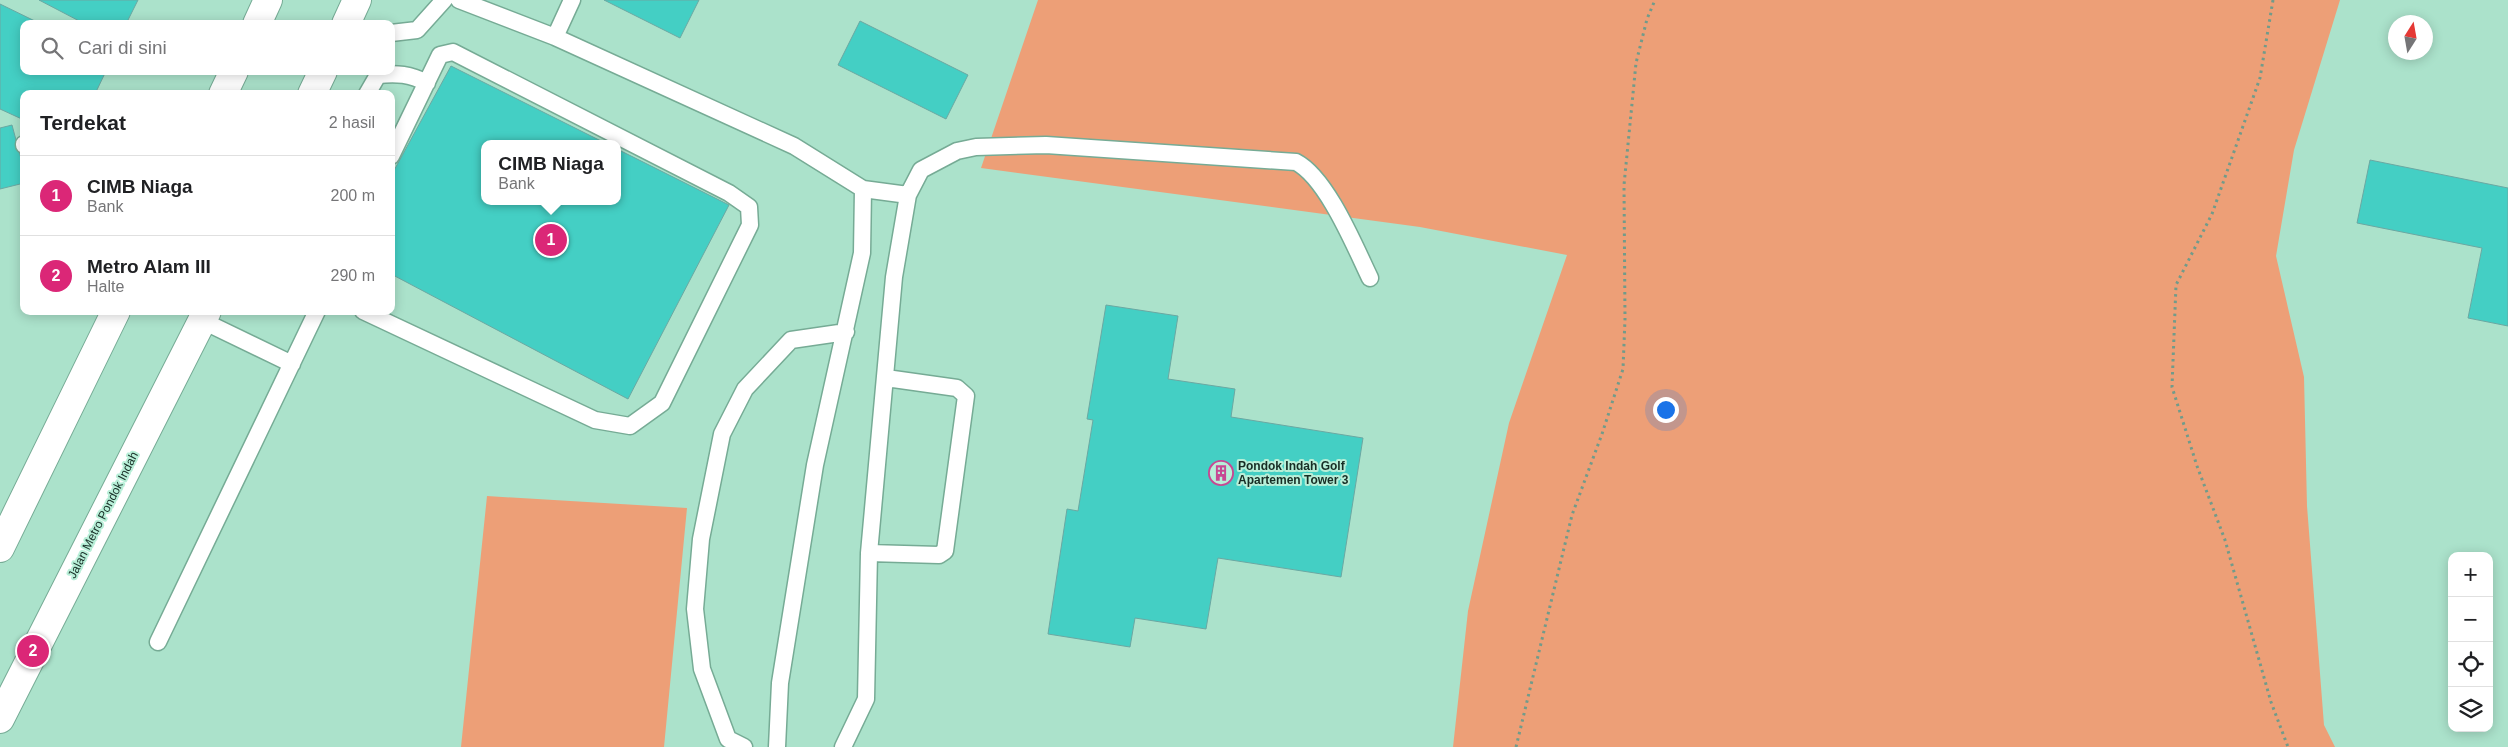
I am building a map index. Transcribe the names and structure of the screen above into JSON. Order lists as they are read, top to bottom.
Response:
{
  "streets": {
    "highway": ["Jalan Metro Pondok Indah"]
  },
  "places": {
    "building": ["Pondok Indah Golf Apartemen Tower 3"]
  },
  "north": "top",
  "page": {
    "search": "Cari di sini",
    "heading": ["Terdekat", "2 hasil"],
    "popup": ["CIMB Niaga", "Bank"],
    "list": [
      {
        "mark": "1",
        "name": "CIMB Niaga",
        "note": "Bank",
        "value": "200 m"
      },
      {
        "mark": "2",
        "name": "Metro Alam III",
        "note": "Halte",
        "value": "290 m"
      }
    ],
    "pins": ["1", "2"],
    "map_buttons": ["+", "−"]
  }
}
